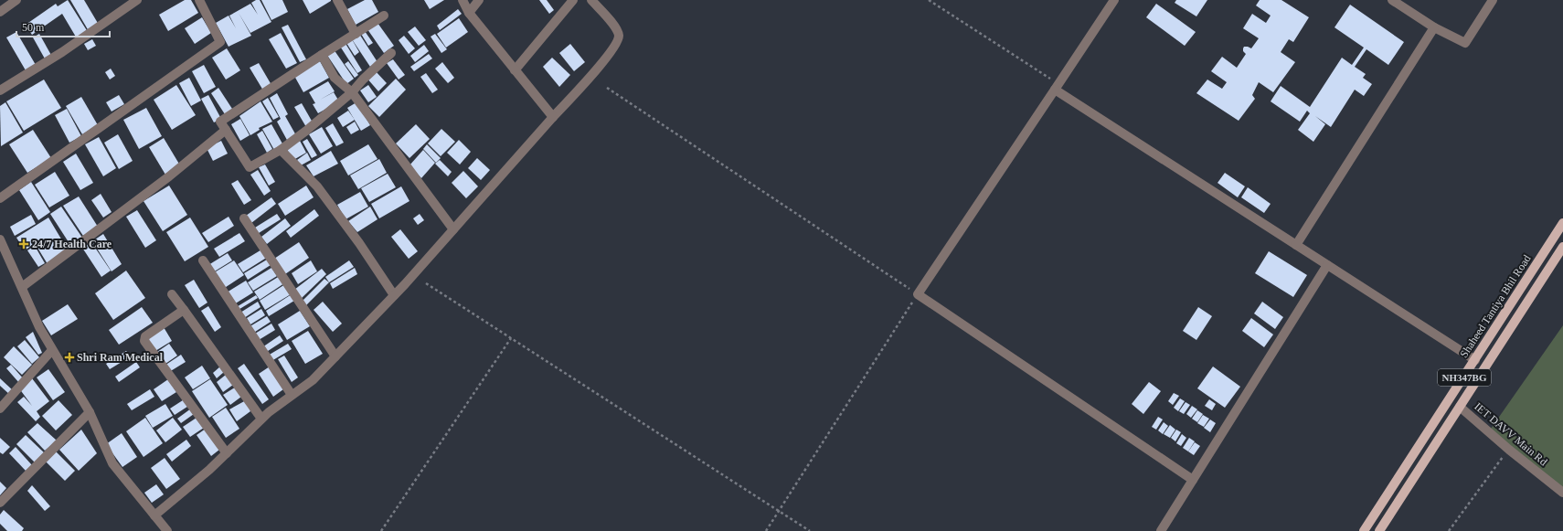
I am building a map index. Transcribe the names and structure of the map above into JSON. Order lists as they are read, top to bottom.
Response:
{
  "streets": {
    "main road": ["Shaheed Tantiya Bhil Road", "NH347BG"],
    "street": ["IET DAVV Main Rd"]
  },
  "crossings": [
    ["NH347BG", "IET DAVV Main Rd"]
  ],
  "places": {
    "health": ["24/7 Health Care", "Shri Ram Medical"]
  },
  "scale_bar": "50 m"
}
